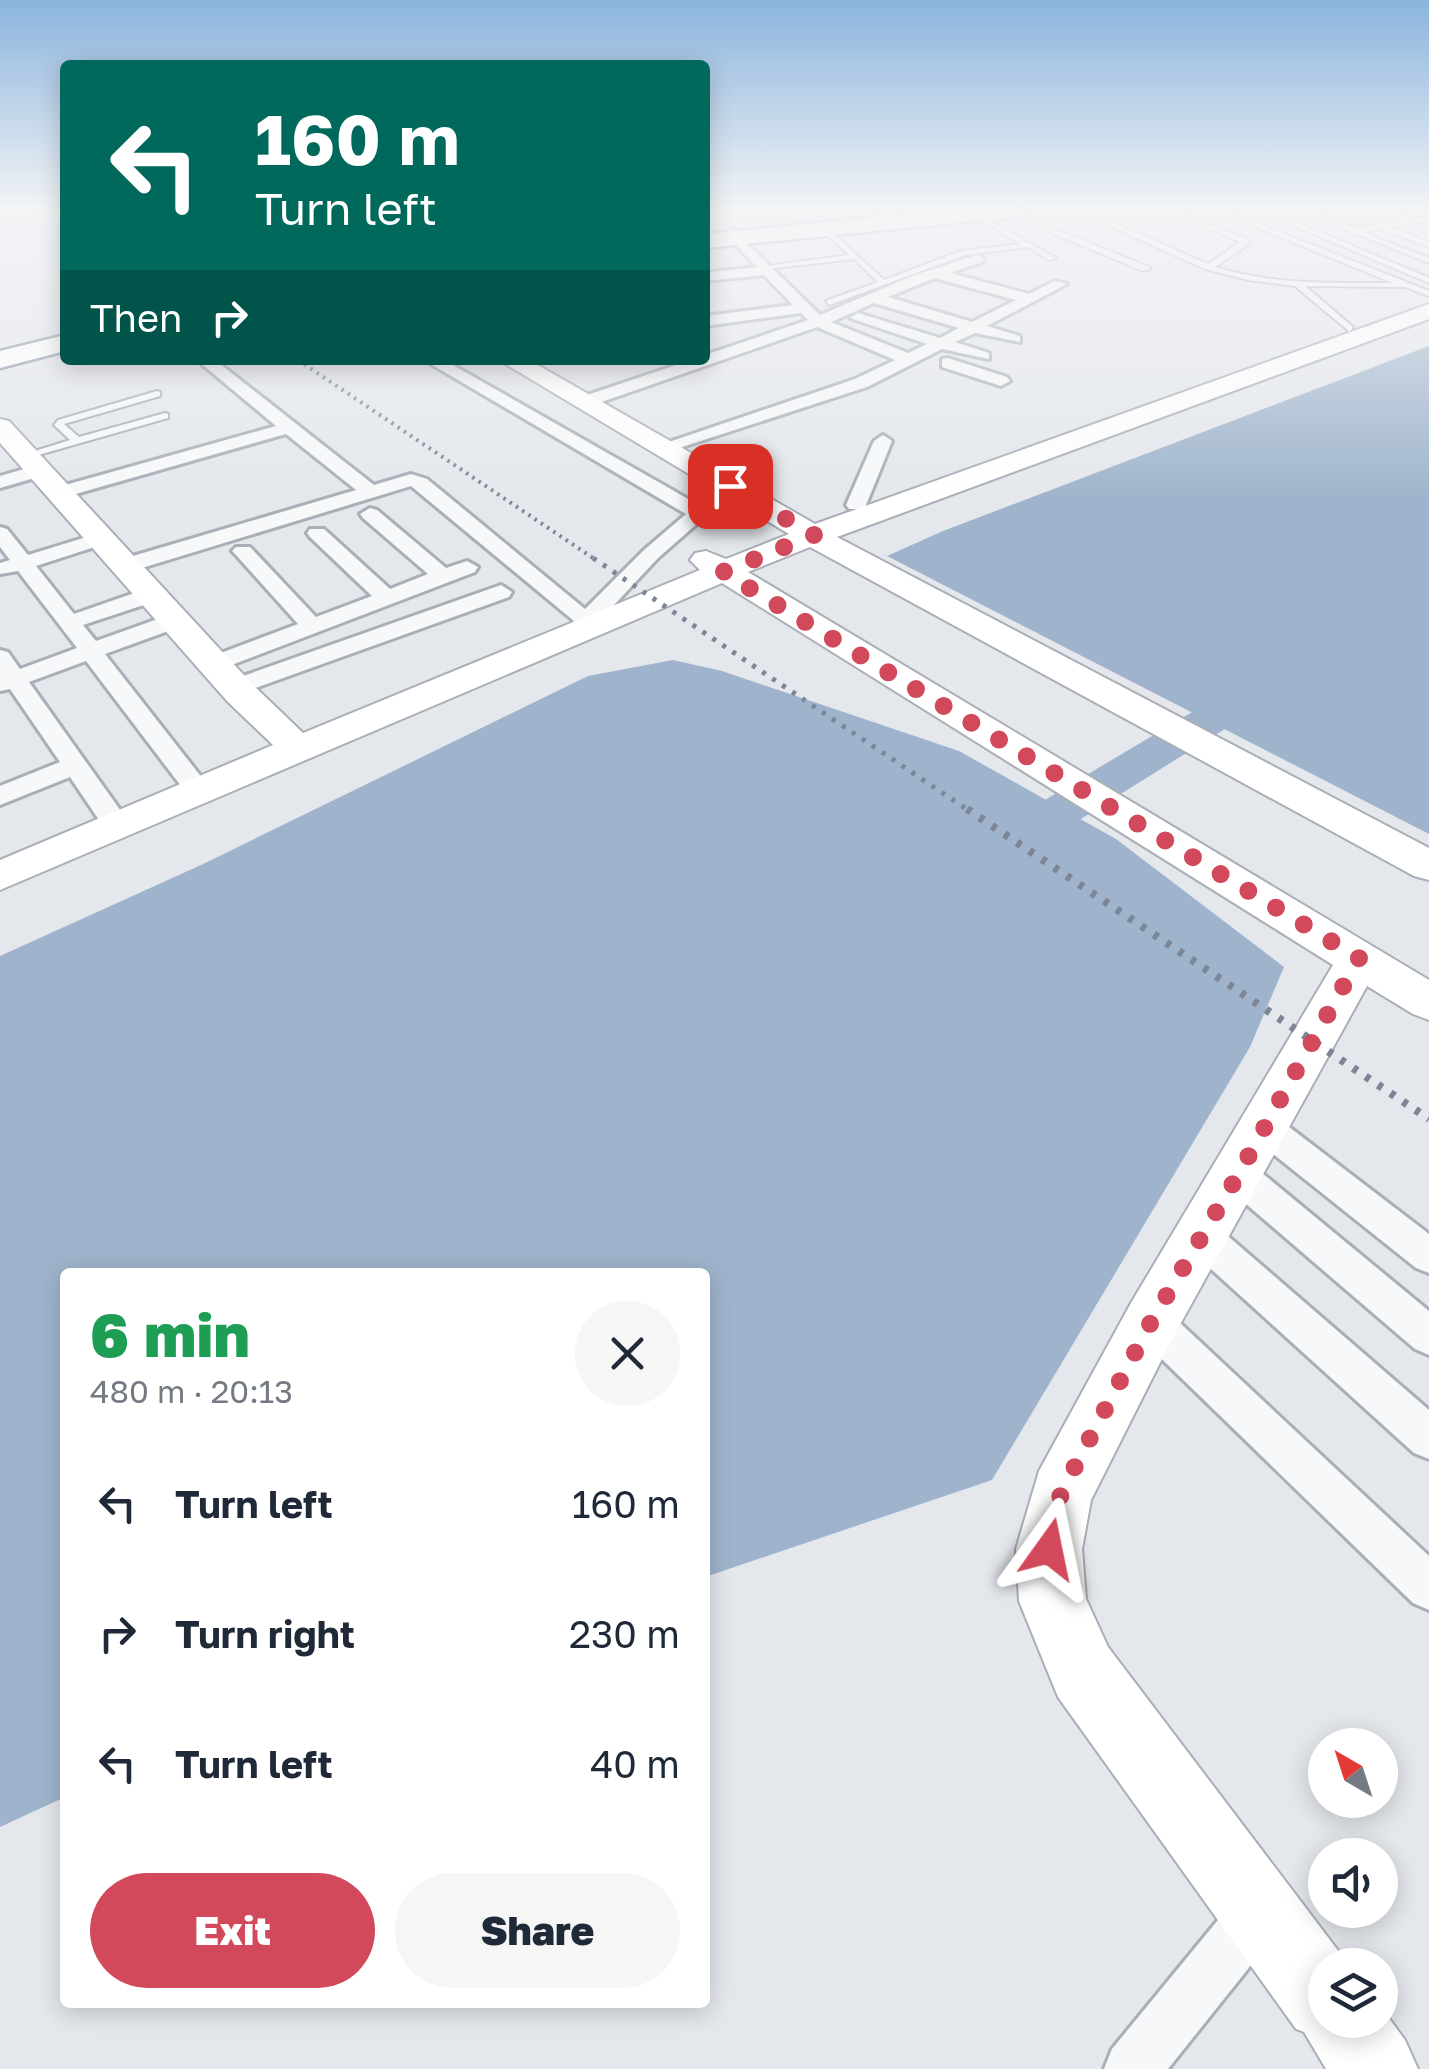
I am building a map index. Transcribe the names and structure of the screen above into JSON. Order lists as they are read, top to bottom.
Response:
{
  "north": "top left",
  "page": {
    "turn": ["160 m", "Turn left"],
    "then": "Then",
    "heading": ["6 min", "480 m · 20:13"],
    "list": [
      {
        "name": "Turn left",
        "value": "160 m"
      },
      {
        "name": "Turn right",
        "value": "230 m"
      },
      {
        "name": "Turn left",
        "value": "40 m"
      }
    ],
    "buttons": ["Exit", "Share"]
  }
}
